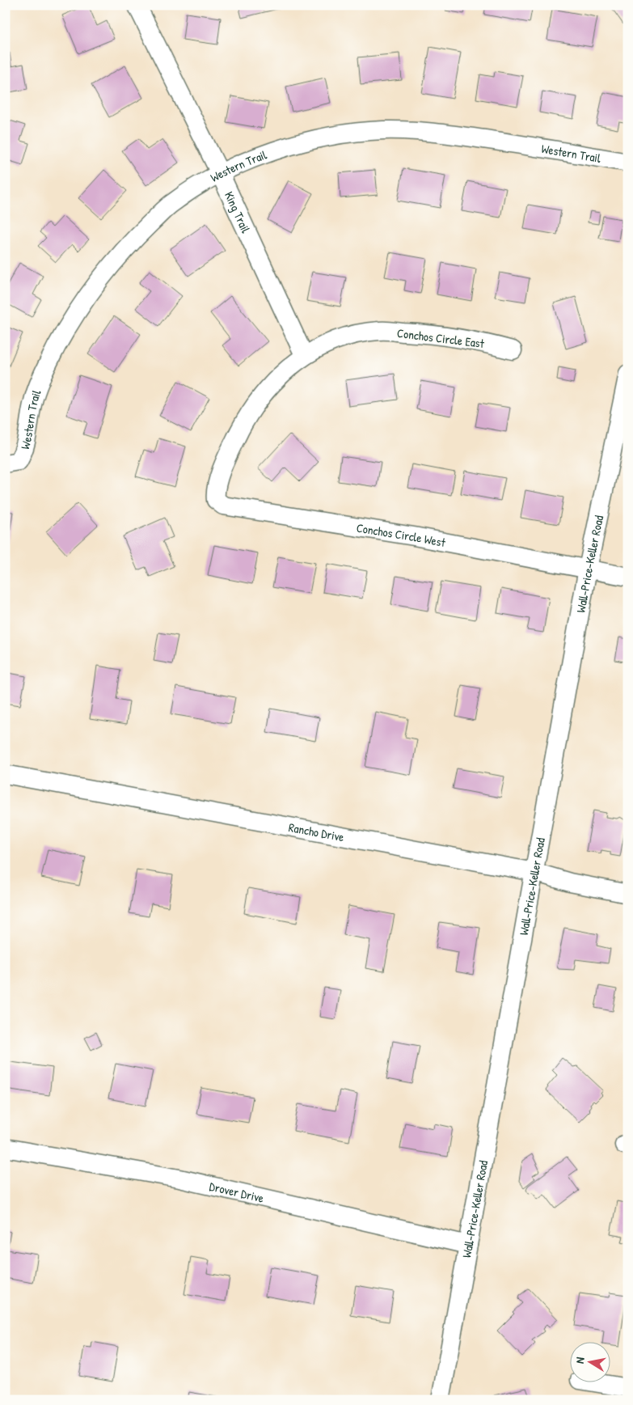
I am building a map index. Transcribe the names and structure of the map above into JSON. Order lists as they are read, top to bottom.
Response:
{
  "streets": {
    "street": [
      "Western Trail",
      "King Trail",
      "Conchos Circle East",
      "Conchos Circle West",
      "Wall-Price-Keller Road",
      "Rancho Drive",
      "Drover Drive"
    ]
  },
  "crossings": [
    ["Western Trail", "King Trail"],
    ["King Trail", "Conchos Circle East"],
    ["Conchos Circle East", "Conchos Circle West"],
    ["Conchos Circle West", "Wall-Price-Keller Road"],
    ["Wall-Price-Keller Road", "Rancho Drive"],
    ["Wall-Price-Keller Road", "Drover Drive"]
  ],
  "north": "left"
}
